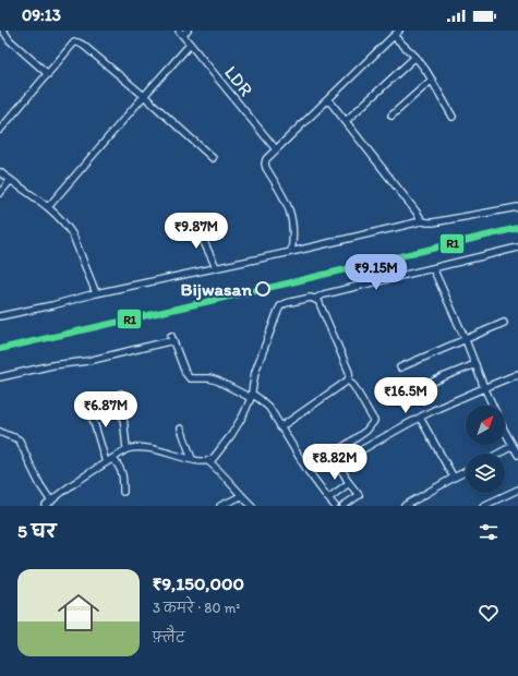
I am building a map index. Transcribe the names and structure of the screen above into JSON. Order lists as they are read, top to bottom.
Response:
{
  "streets": {
    "street": ["LDR"]
  },
  "places": ["Bijwasan"],
  "lines": ["transit line R1"],
  "north": "top right",
  "page": {
    "status": "09:13",
    "price": [
      "₹9.87M",
      "₹9.15M",
      "₹16.5M",
      "₹6.87M",
      "₹8.82M"
    ],
    "heading": "5 घर",
    "list": [
      {
        "name": "₹9,150,000",
        "note": "3 कमरे · 80 m² · फ़्लैट"
      }
    ]
  }
}
